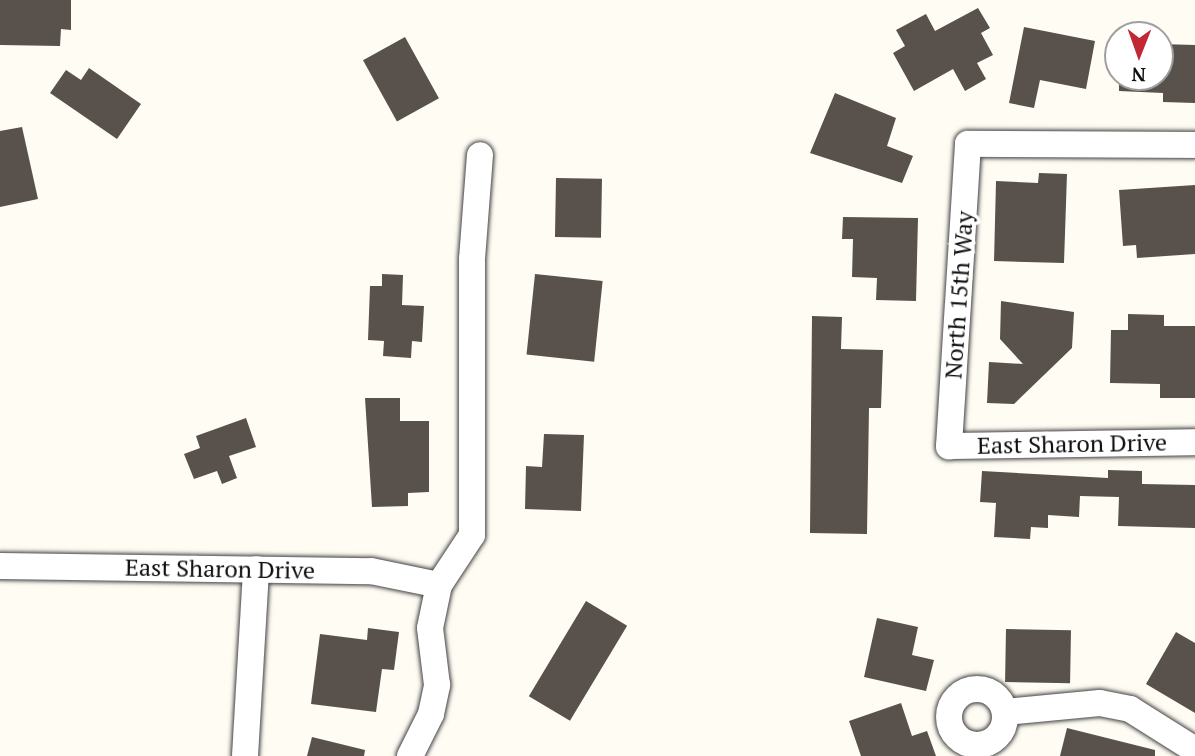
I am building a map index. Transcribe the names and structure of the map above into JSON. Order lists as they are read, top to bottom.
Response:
{
  "streets": {
    "street": ["North 15th Way", "East Sharon Drive"]
  },
  "crossings": [
    ["North 15th Way", "East Sharon Drive"]
  ],
  "north": "bottom"
}
